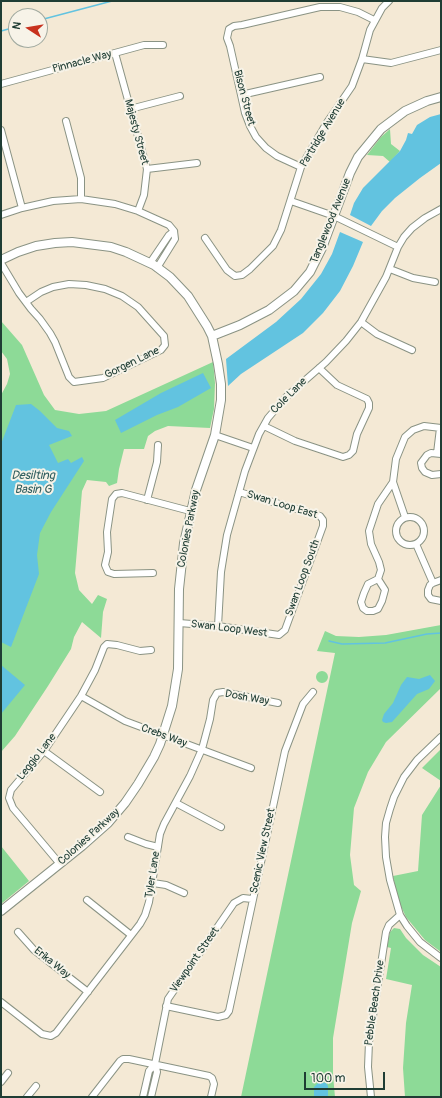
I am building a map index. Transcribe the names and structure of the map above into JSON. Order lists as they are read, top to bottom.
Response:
{
  "streets": {
    "street": [
      "Pinnacle Way",
      "Bison Street",
      "Majesty Street",
      "Partridge Avenue",
      "Tanglewood Avenue",
      "Gorgen Lane",
      "Cole Lane",
      "Swan Loop East",
      "Colonies Parkway",
      "Swan Loop South",
      "Swan Loop West",
      "Dosh Way",
      "Crebs Way",
      "Leggio Lane",
      "Scenic View Street",
      "Tyler Lane",
      "Viewpoint Street",
      "Erika Way",
      "Pebble Beach Drive"
    ]
  },
  "crossings": [
    ["Pinnacle Way", "Majesty Street"],
    ["Bison Street", "Partridge Avenue"],
    ["Tanglewood Avenue", "Colonies Parkway"],
    ["Cole Lane", "Swan Loop East"],
    ["Cole Lane", "Swan Loop West"],
    ["Swan Loop East", "Swan Loop South"],
    ["Colonies Parkway", "Swan Loop West"],
    ["Colonies Parkway", "Crebs Way"],
    ["Colonies Parkway", "Leggio Lane"],
    ["Swan Loop South", "Swan Loop West"],
    ["Dosh Way", "Tyler Lane"],
    ["Crebs Way", "Leggio Lane"],
    ["Crebs Way", "Tyler Lane"],
    ["Scenic View Street", "Viewpoint Street"],
    ["Tyler Lane", "Erika Way"]
  ],
  "water": ["Desilting Basin G"],
  "scale_bar": "100 m",
  "north": "left"
}
